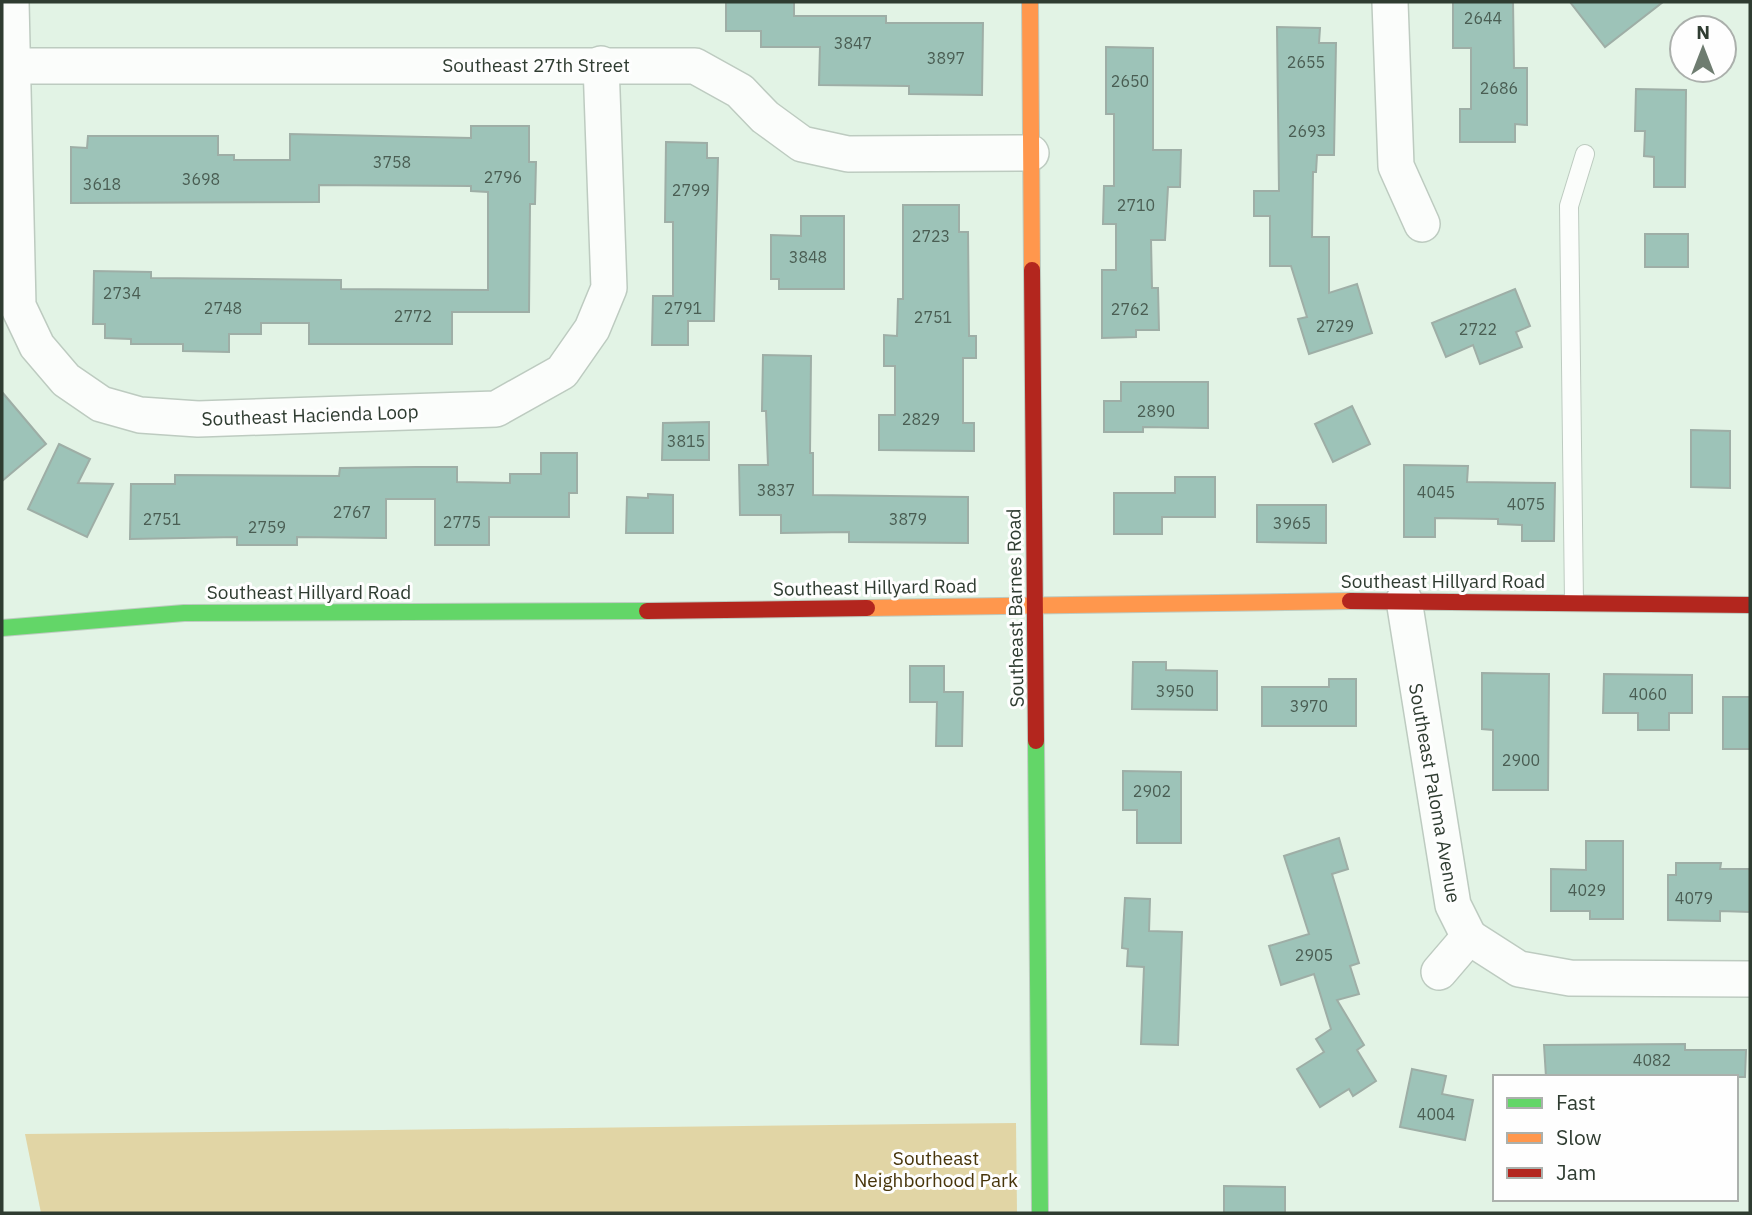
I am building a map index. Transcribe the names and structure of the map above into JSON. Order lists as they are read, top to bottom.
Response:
{
  "streets": {
    "street": [
      "Southeast 27th Street",
      "Southeast Hacienda Loop",
      "Southeast Hillyard Road",
      "Southeast Barnes Road",
      "Southeast Paloma Avenue"
    ]
  },
  "crossings": [
    ["Southeast 27th Street", "Southeast Hacienda Loop"],
    ["Southeast 27th Street", "Southeast Barnes Road"],
    ["Southeast Hillyard Road", "Southeast Barnes Road"],
    ["Southeast Hillyard Road", "Southeast Paloma Avenue"]
  ],
  "parks": ["Southeast Neighborhood Park"],
  "house_numbers": [
    "2644",
    "3847",
    "3897",
    "2655",
    "2650",
    "2686",
    "2693",
    "3758",
    "2796",
    "3698",
    "3618",
    "2799",
    "2710",
    "2723",
    "3848",
    "2734",
    "2748",
    "2791",
    "2762",
    "2772",
    "2751",
    "2729",
    "2722",
    "2890",
    "2829",
    "3815",
    "3837",
    "4045",
    "4075",
    "2767",
    "2751",
    "3879",
    "2775",
    "3965",
    "2759",
    "3950",
    "4060",
    "3970",
    "2900",
    "2902",
    "4029",
    "4079",
    "2905",
    "4082",
    "4004"
  ],
  "legend": ["Fast", "Slow", "Jam"],
  "north": "top"
}
